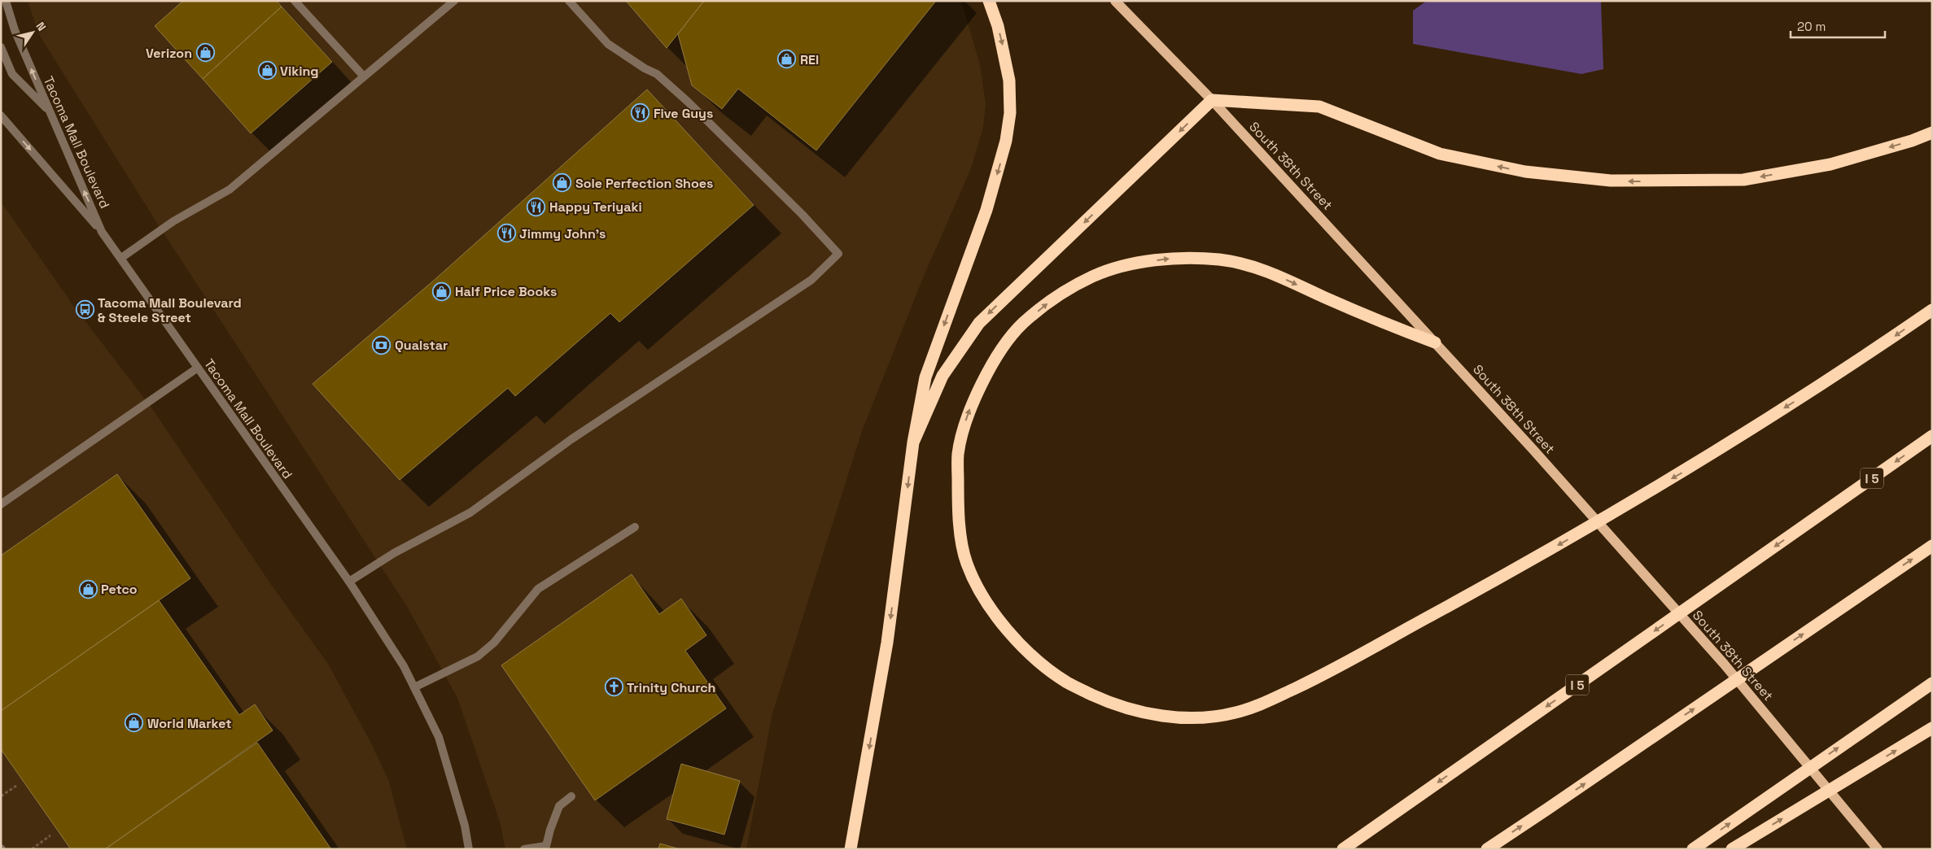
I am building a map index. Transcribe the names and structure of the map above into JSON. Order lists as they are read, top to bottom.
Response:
{
  "streets": {
    "highway": ["I 5"],
    "main road": ["South 38th Street"],
    "street": ["Tacoma Mall Boulevard"]
  },
  "places": {
    "shop": [
      "Verizon",
      "REI",
      "Viking",
      "Sole Perfection Shoes",
      "Half Price Books",
      "Petco",
      "World Market"
    ],
    "restaurant": ["Five Guys", "Happy Teriyaki", "Jimmy John's"],
    "bus stop": ["Tacoma Mall Boulevard & Steele Street"],
    "bank": ["Qualstar"],
    "church": ["Trinity Church"]
  },
  "scale_bar": "20 m",
  "north": "top right"
}
